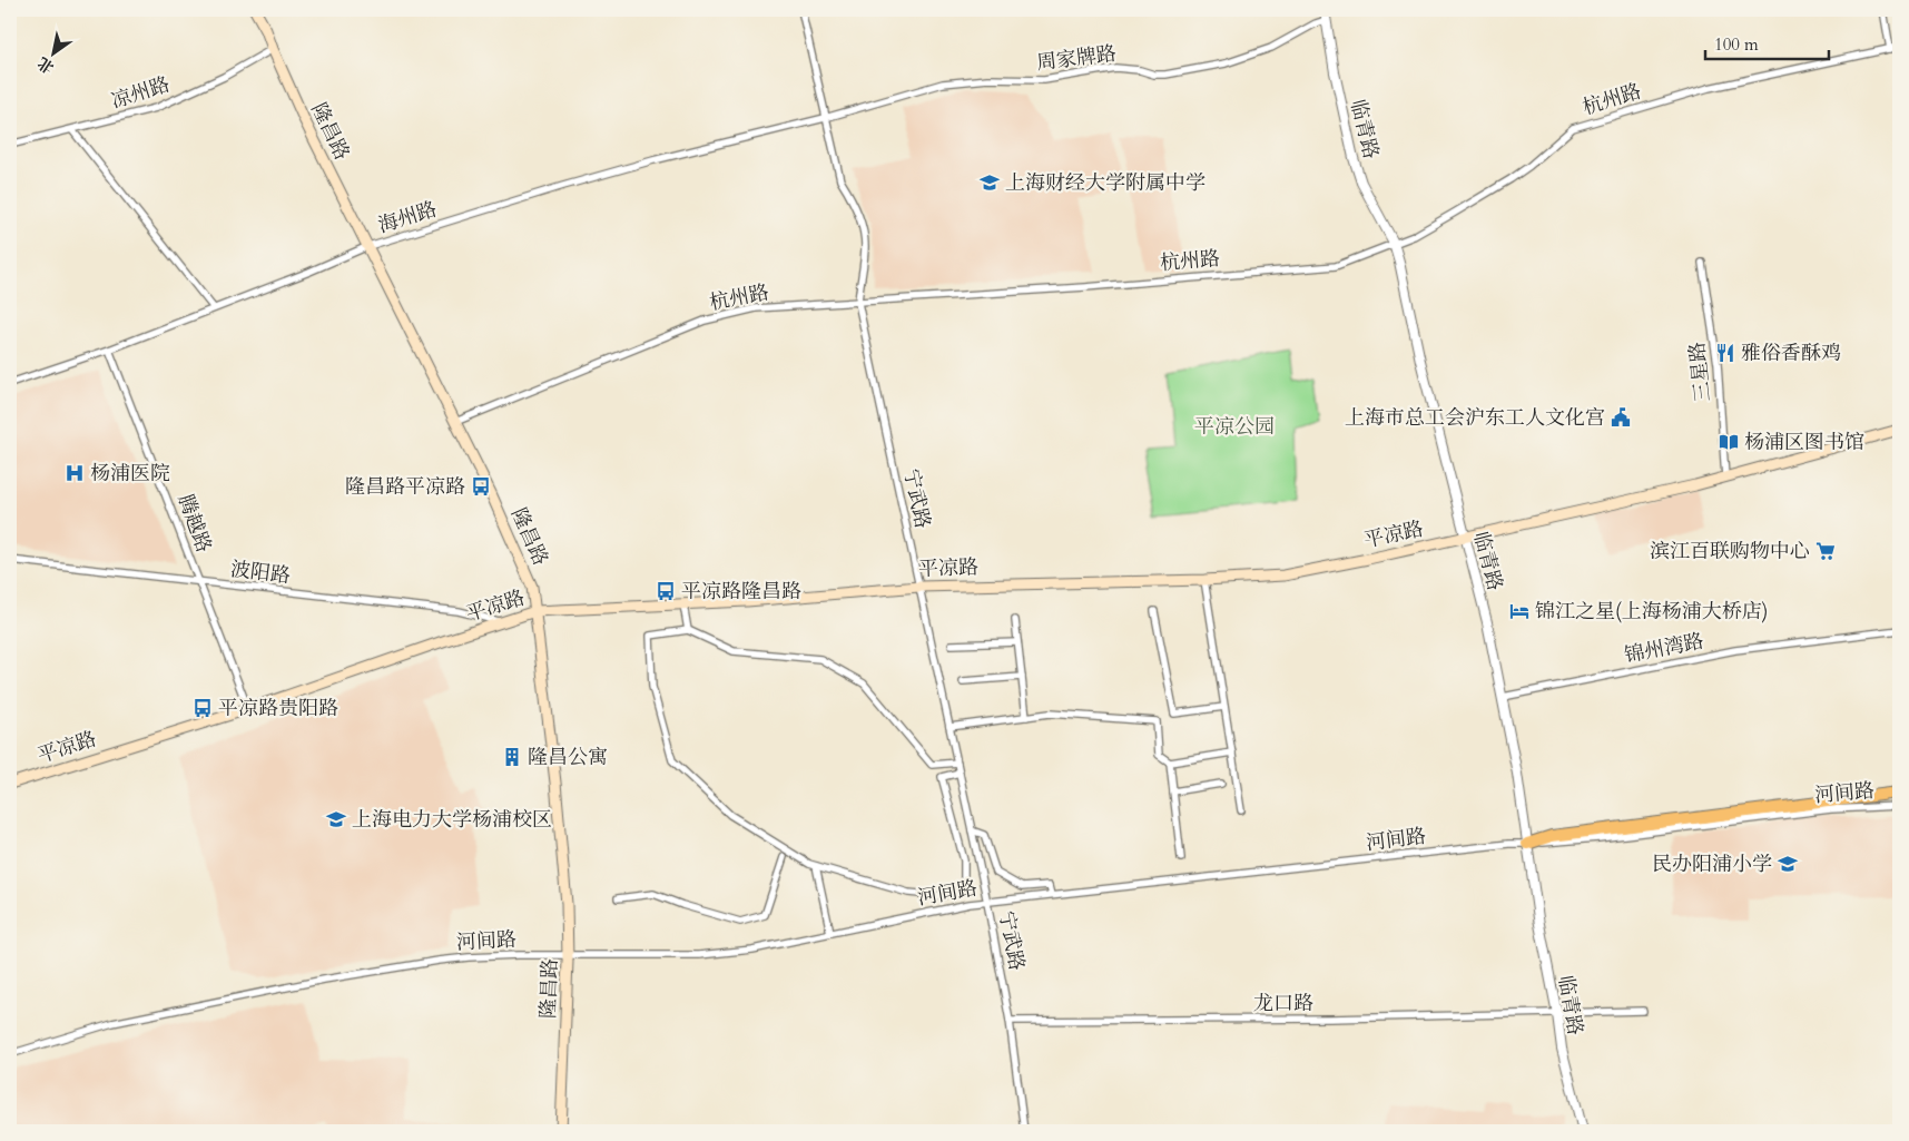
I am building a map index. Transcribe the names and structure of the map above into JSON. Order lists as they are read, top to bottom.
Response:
{
  "streets": {
    "main road": ["隆昌路", "平凉路"],
    "street": [
      "周家牌路",
      "凉州路",
      "杭州路",
      "临青路",
      "海州路",
      "三星路",
      "宁武路",
      "腾越路",
      "波阳路",
      "锦州湾路",
      "河间路",
      "龙口路"
    ]
  },
  "crossings": [
    ["周家牌路", "临青路"],
    ["周家牌路", "海州路"],
    ["周家牌路", "宁武路"],
    ["凉州路", "隆昌路"],
    ["杭州路", "临青路"],
    ["杭州路", "隆昌路"],
    ["杭州路", "宁武路"],
    ["临青路", "平凉路"],
    ["临青路", "锦州湾路"],
    ["临青路", "河间路"],
    ["临青路", "龙口路"],
    ["隆昌路", "海州路"],
    ["隆昌路", "平凉路"],
    ["隆昌路", "河间路"],
    ["海州路", "宁武路"],
    ["海州路", "腾越路"],
    ["三星路", "平凉路"],
    ["宁武路", "平凉路"],
    ["宁武路", "河间路"],
    ["宁武路", "龙口路"],
    ["腾越路", "平凉路"],
    ["腾越路", "波阳路"],
    ["平凉路", "波阳路"]
  ],
  "parks": ["平凉公园"],
  "places": {
    "school or university": ["上海财经大学附属中学", "上海电力大学杨浦校区", "民办阳浦小学"],
    "restaurant": ["雅俗香酥鸡"],
    "public building": ["上海市总工会沪东工人文化宫"],
    "library": ["杨浦区图书馆"],
    "hospital": ["杨浦医院"],
    "bus stop": ["隆昌路平凉路", "平凉路隆昌路", "平凉路贵阳路"],
    "supermarket": ["滨江百联购物中心"],
    "hotel": ["锦江之星(上海杨浦大桥店)"],
    "building": ["隆昌公寓"]
  },
  "scale_bar": "100 m",
  "north": "bottom left"
}
